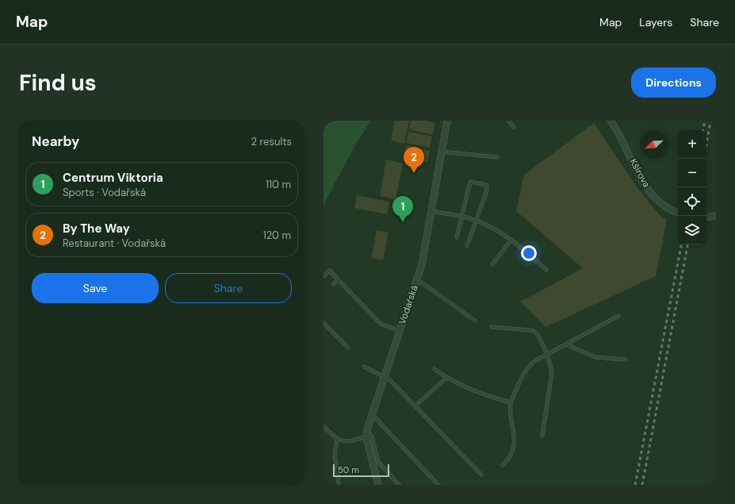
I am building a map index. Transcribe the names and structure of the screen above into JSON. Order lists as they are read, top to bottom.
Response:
{
  "streets": {
    "street": ["Kšírova", "Vodařská"]
  },
  "scale_bar": "50 m",
  "north": "bottom left",
  "page": {
    "header": "Map",
    "nav": ["Map", "Layers", "Share"],
    "buttons": [
      "Directions",
      ["Save", "Share"]
    ],
    "title": "Find us",
    "heading": ["Nearby", "2 results"],
    "map_buttons": ["+", "−"],
    "pins": ["2", "1"],
    "list": [
      {
        "mark": "1",
        "name": "Centrum Viktoria",
        "note": "Sports · Vodařská",
        "value": "110 m"
      },
      {
        "mark": "2",
        "name": "By The Way",
        "note": "Restaurant · Vodařská",
        "value": "120 m"
      }
    ],
    "scale": "50 m"
  }
}
